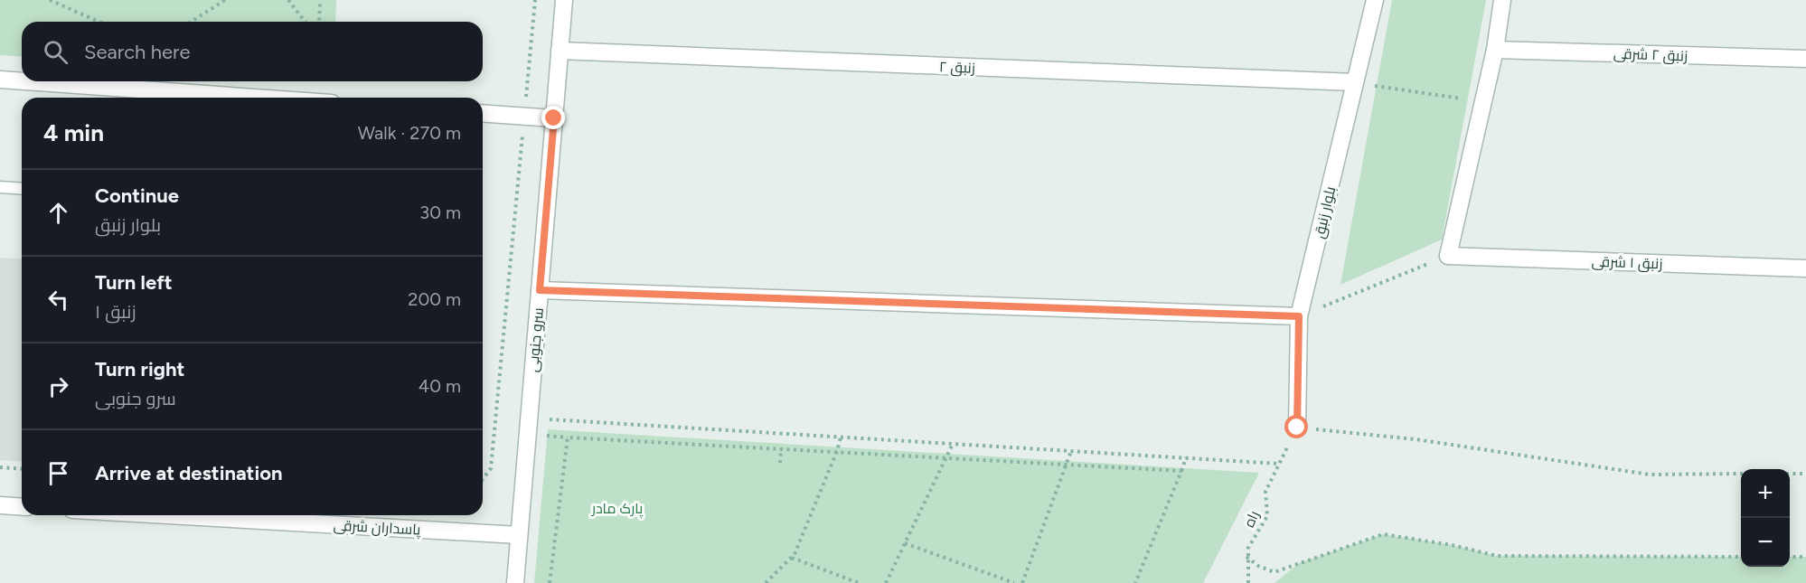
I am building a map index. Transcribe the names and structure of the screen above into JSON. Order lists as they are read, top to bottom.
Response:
{
  "streets": {
    "street": [
      "زنبق ۲ شرقی",
      "زنبق ۲",
      "بلوار زنبق",
      "زنبق ۱ شرقی",
      "سرو جنوبی",
      "پاسداران شرقی"
    ],
    "path": ["راه"]
  },
  "crossings": [
    ["زنبق ۲", "بلوار زنبق"],
    ["زنبق ۲", "سرو جنوبی"],
    ["سرو جنوبی", "پاسداران شرقی"]
  ],
  "parks": ["پارک مادر"],
  "page": {
    "search": "Search here",
    "heading": ["4 min", "Walk · 270 m"],
    "list": [
      ["Continue", "بلوار زنبق", "30 m"],
      ["Turn left", "زنبق ۱", "200 m"],
      ["Turn right", "سرو جنوبی", "40 m"],
      "Arrive at destination"
    ],
    "map_buttons": ["+", "−"]
  }
}
